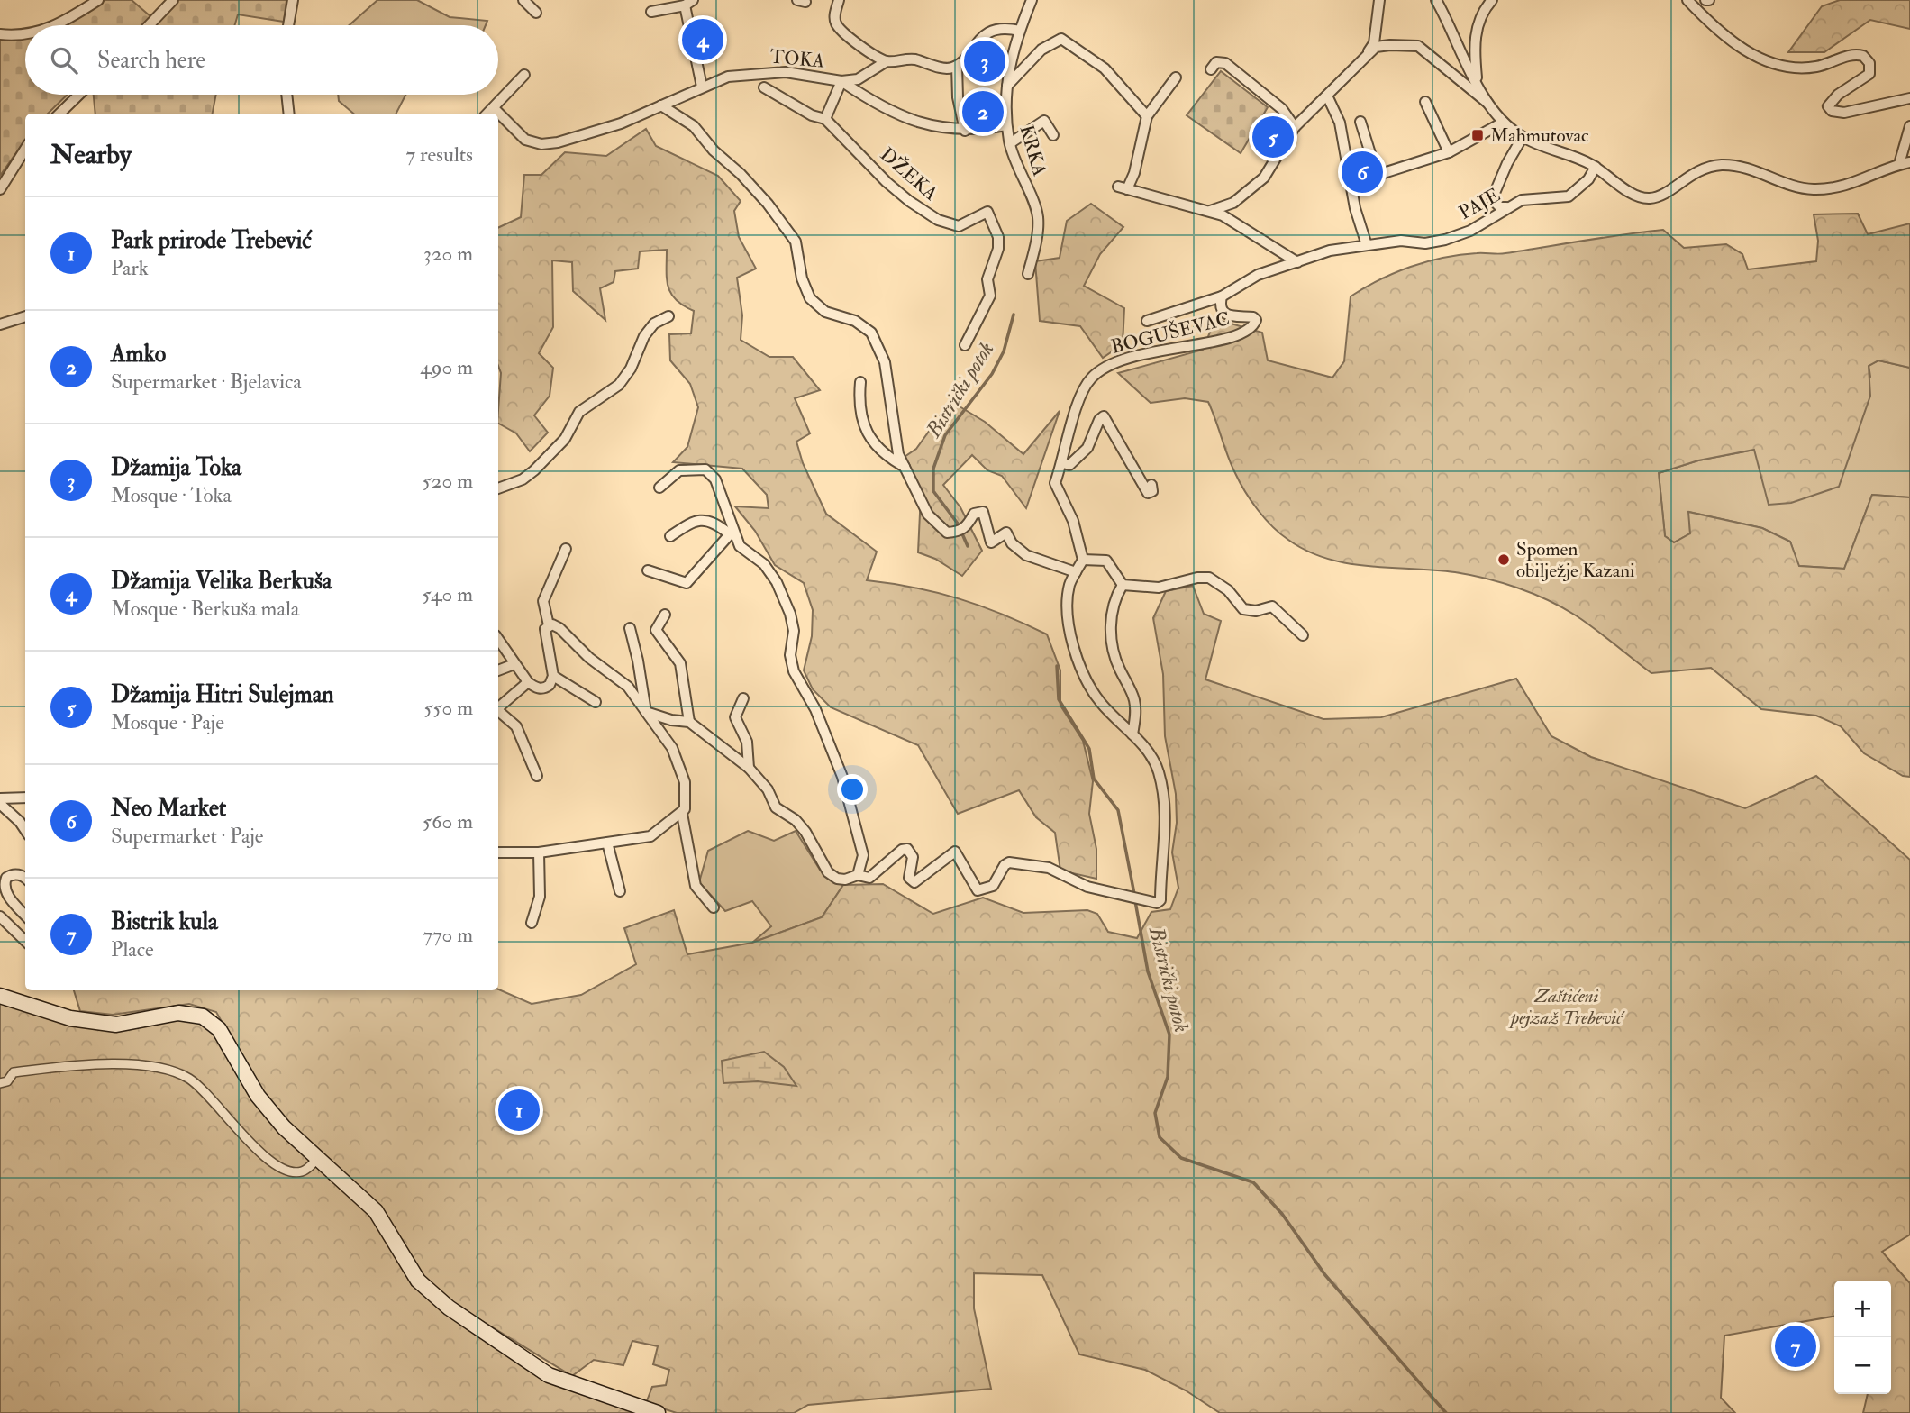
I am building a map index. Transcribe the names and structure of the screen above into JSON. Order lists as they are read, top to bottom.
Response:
{
  "streets": {
    "street": [
      "TOKA",
      "KRKA",
      "DŽEKA",
      "PAJE",
      "BOGUŠEVAC"
    ]
  },
  "crossings": [
    ["PAJE", "BOGUŠEVAC"]
  ],
  "water": ["Bistrički potok"],
  "parks": ["Zaštićeni pejzaž Trebević"],
  "places": {
    "transit": ["Mahmutovac"],
    "other": ["Spomen obilježje Kazani"]
  },
  "page": {
    "pins": [
      "4",
      "3",
      "2",
      "5",
      "6",
      "1",
      "7"
    ],
    "search": "Search here",
    "heading": ["Nearby", "7 results"],
    "list": [
      {
        "mark": "1",
        "name": "Park prirode Trebević",
        "note": "Park",
        "value": "320 m"
      },
      {
        "mark": "2",
        "name": "Amko",
        "note": "Supermarket · Bjelavica",
        "value": "490 m"
      },
      {
        "mark": "3",
        "name": "Džamija Toka",
        "note": "Mosque · Toka",
        "value": "520 m"
      },
      {
        "mark": "4",
        "name": "Džamija Velika Berkuša",
        "note": "Mosque · Berkuša mala",
        "value": "540 m"
      },
      {
        "mark": "5",
        "name": "Džamija Hitri Sulejman",
        "note": "Mosque · Paje",
        "value": "550 m"
      },
      {
        "mark": "6",
        "name": "Neo Market",
        "note": "Supermarket · Paje",
        "value": "560 m"
      },
      {
        "mark": "7",
        "name": "Bistrik kula",
        "note": "Place",
        "value": "770 m"
      }
    ],
    "map_buttons": ["+", "−"]
  }
}
